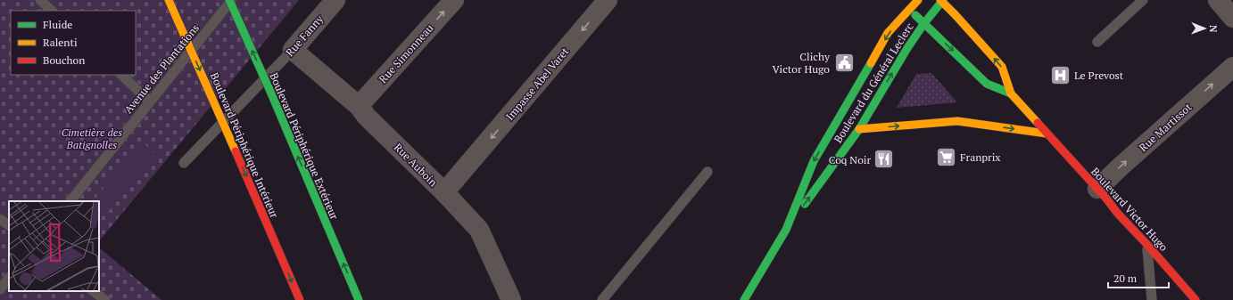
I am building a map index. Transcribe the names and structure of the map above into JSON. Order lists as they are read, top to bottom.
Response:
{
  "streets": {
    "main road": [
      "Boulevard du Général Leclerc",
      "Boulevard Périphérique Intérieur",
      "Boulevard Périphérique Extérieur",
      "Boulevard Victor Hugo"
    ],
    "street": [
      "Rue Fanny",
      "Rue Simonneau",
      "Impasse Abel Varet",
      "Rue Martissot",
      "Rue Auboin"
    ],
    "lane": ["Avenue des Plantations"]
  },
  "crossings": [
    ["Rue Fanny", "Rue Auboin"],
    ["Rue Simonneau", "Rue Auboin"],
    ["Avenue des Plantations", "Boulevard Périphérique Extérieur"],
    ["Boulevard du Général Leclerc", "Boulevard Victor Hugo"],
    ["Impasse Abel Varet", "Rue Auboin"],
    ["Rue Martissot", "Boulevard Victor Hugo"]
  ],
  "one_way": [
    "Rue Simonneau",
    "Impasse Abel Varet",
    "Rue Martissot",
    "Boulevard Périphérique Intérieur",
    "Boulevard Périphérique Extérieur"
  ],
  "parks": ["Cimetière des Batignolles"],
  "places": {
    "public building": ["Clichy Victor Hugo"],
    "hospital": ["Le Prevost"],
    "supermarket": ["Franprix"],
    "restaurant": ["Coq Noir"]
  },
  "legend": ["Fluide", "Ralenti", "Bouchon"],
  "scale_bar": "20 m",
  "north": "right"
}
